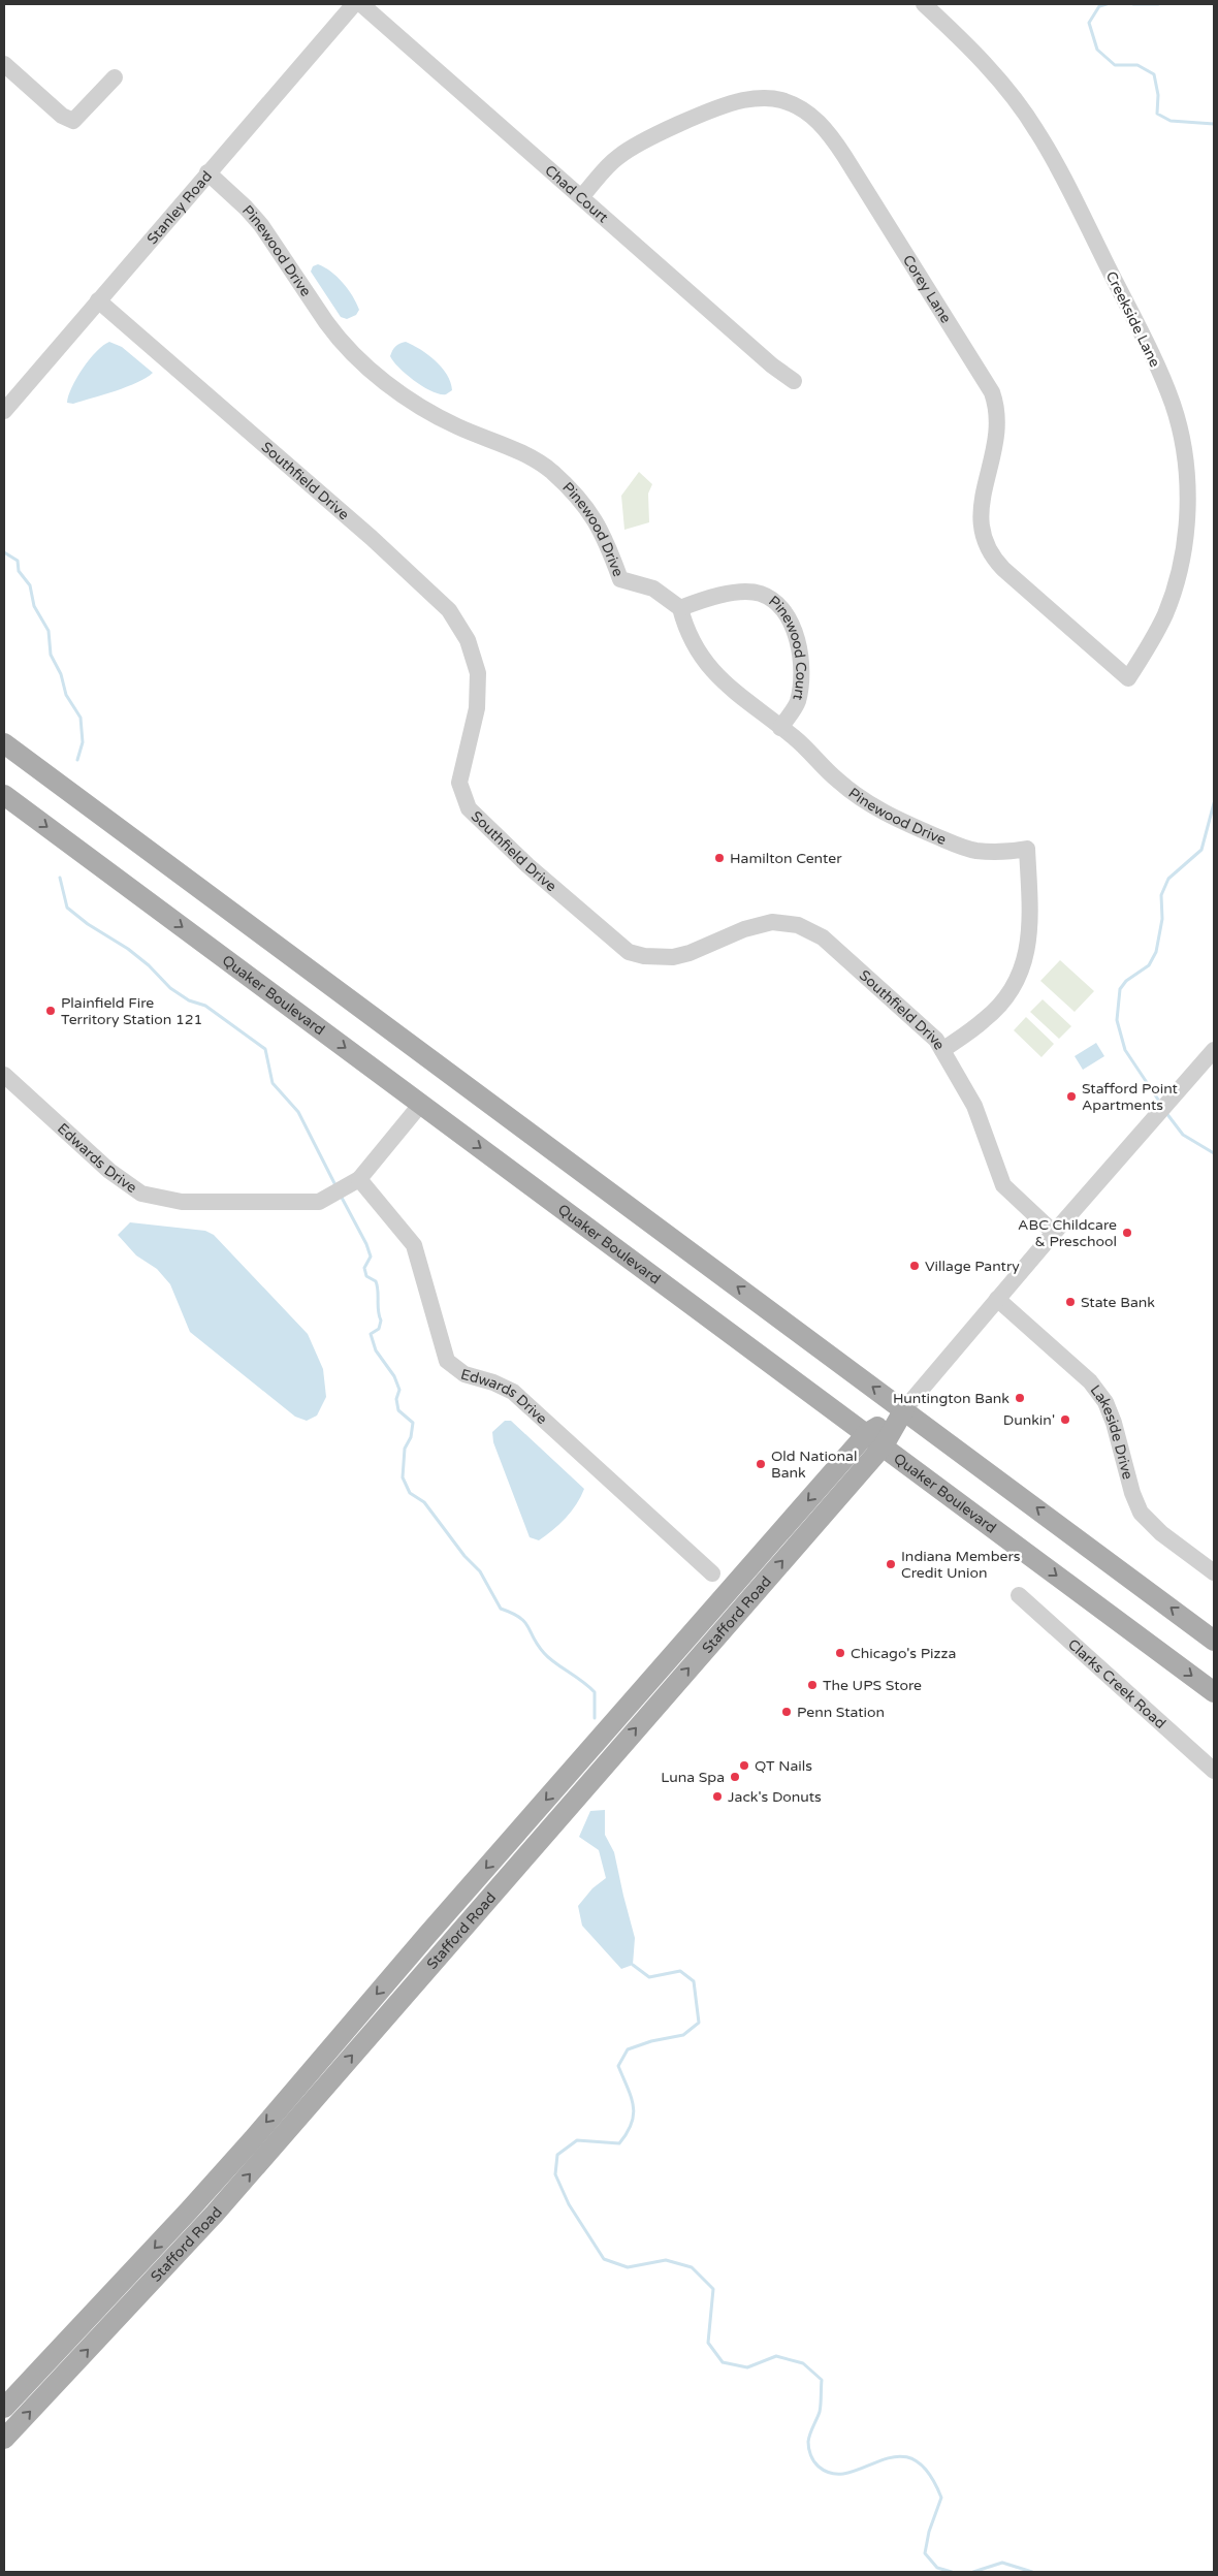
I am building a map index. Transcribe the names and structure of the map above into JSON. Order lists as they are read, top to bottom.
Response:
{
  "streets": {
    "main road": ["Quaker Boulevard", "Stafford Road"],
    "street": [
      "Chad Court",
      "Stanley Road",
      "Pinewood Drive",
      "Corey Lane",
      "Creekside Lane",
      "Southfield Drive",
      "Pinewood Court",
      "Edwards Drive",
      "Lakeside Drive",
      "Clarks Creek Road"
    ]
  },
  "crossings": [
    ["Chad Court", "Stanley Road"],
    ["Chad Court", "Corey Lane"],
    ["Stanley Road", "Pinewood Drive"],
    ["Stanley Road", "Southfield Drive"],
    ["Pinewood Drive", "Southfield Drive"],
    ["Pinewood Drive", "Pinewood Court"],
    ["Corey Lane", "Creekside Lane"],
    ["Southfield Drive", "Stafford Road"],
    ["Quaker Boulevard", "Edwards Drive"],
    ["Quaker Boulevard", "Stafford Road"],
    ["Lakeside Drive", "Stafford Road"]
  ],
  "places": [
    "Hamilton Center",
    "Plainfield Fire Territory Station 121",
    "Stafford Point Apartments",
    "ABC Childcare & Preschool",
    "Village Pantry",
    "State Bank",
    "Huntington Bank",
    "Dunkin'",
    "Old National Bank",
    "Indiana Members Credit Union",
    "Chicago's Pizza",
    "The UPS Store",
    "Penn Station",
    "QT Nails",
    "Luna Spa",
    "Jack's Donuts"
  ]
}
